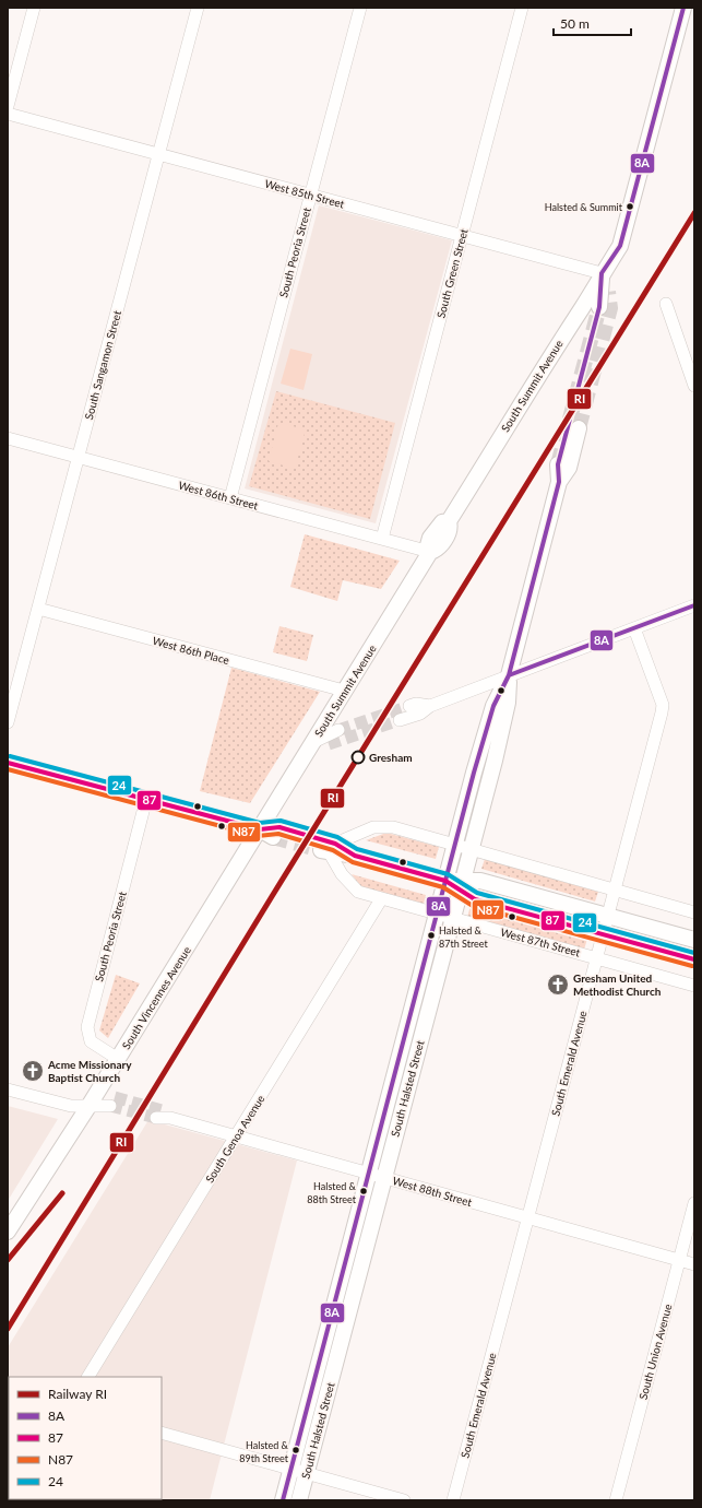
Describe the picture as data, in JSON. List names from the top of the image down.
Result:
{
  "streets": {
    "main road": ["South Summit Avenue", "South Vincennes Avenue", "South Halsted Street"],
    "street": [
      "West 85th Street",
      "South Peoria Street",
      "South Green Street",
      "South Sangamon Street",
      "West 86th Street",
      "West 86th Place",
      "West 87th Street",
      "South Emerald Avenue",
      "South Genoa Avenue",
      "West 88th Street",
      "South Union Avenue"
    ]
  },
  "crossings": [
    ["West 85th Street", "South Peoria Street"],
    ["West 85th Street", "South Green Street"],
    ["West 85th Street", "South Sangamon Street"],
    ["West 85th Street", "South Summit Avenue"],
    ["South Peoria Street", "West 86th Street"],
    ["South Peoria Street", "South Vincennes Avenue"],
    ["South Green Street", "West 86th Street"],
    ["South Sangamon Street", "West 86th Street"],
    ["South Sangamon Street", "West 86th Place"],
    ["South Summit Avenue", "West 86th Street"],
    ["South Summit Avenue", "West 86th Place"],
    ["South Summit Avenue", "South Vincennes Avenue"],
    ["West 87th Street", "South Emerald Avenue"],
    ["West 87th Street", "South Halsted Street"],
    ["West 87th Street", "South Genoa Avenue"],
    ["South Emerald Avenue", "West 88th Street"],
    ["South Halsted Street", "West 88th Street"],
    ["South Genoa Avenue", "West 88th Street"],
    ["West 88th Street", "South Union Avenue"]
  ],
  "places": {
    "other": [
      "Halsted & Summit",
      "Gresham",
      "Halsted & 87th Street",
      "Halsted & 88th Street",
      "Halsted & 89th Street"
    ],
    "church": ["Gresham United Methodist Church", "Acme Missionary Baptist Church"]
  },
  "lines": [
    "transit line 8A",
    "rail line RI",
    "transit line 24",
    "transit line 87",
    "transit line N87"
  ],
  "legend": [
    "Railway RI",
    "8A",
    "87",
    "N87",
    "24"
  ],
  "scale_bar": "50 m"
}
